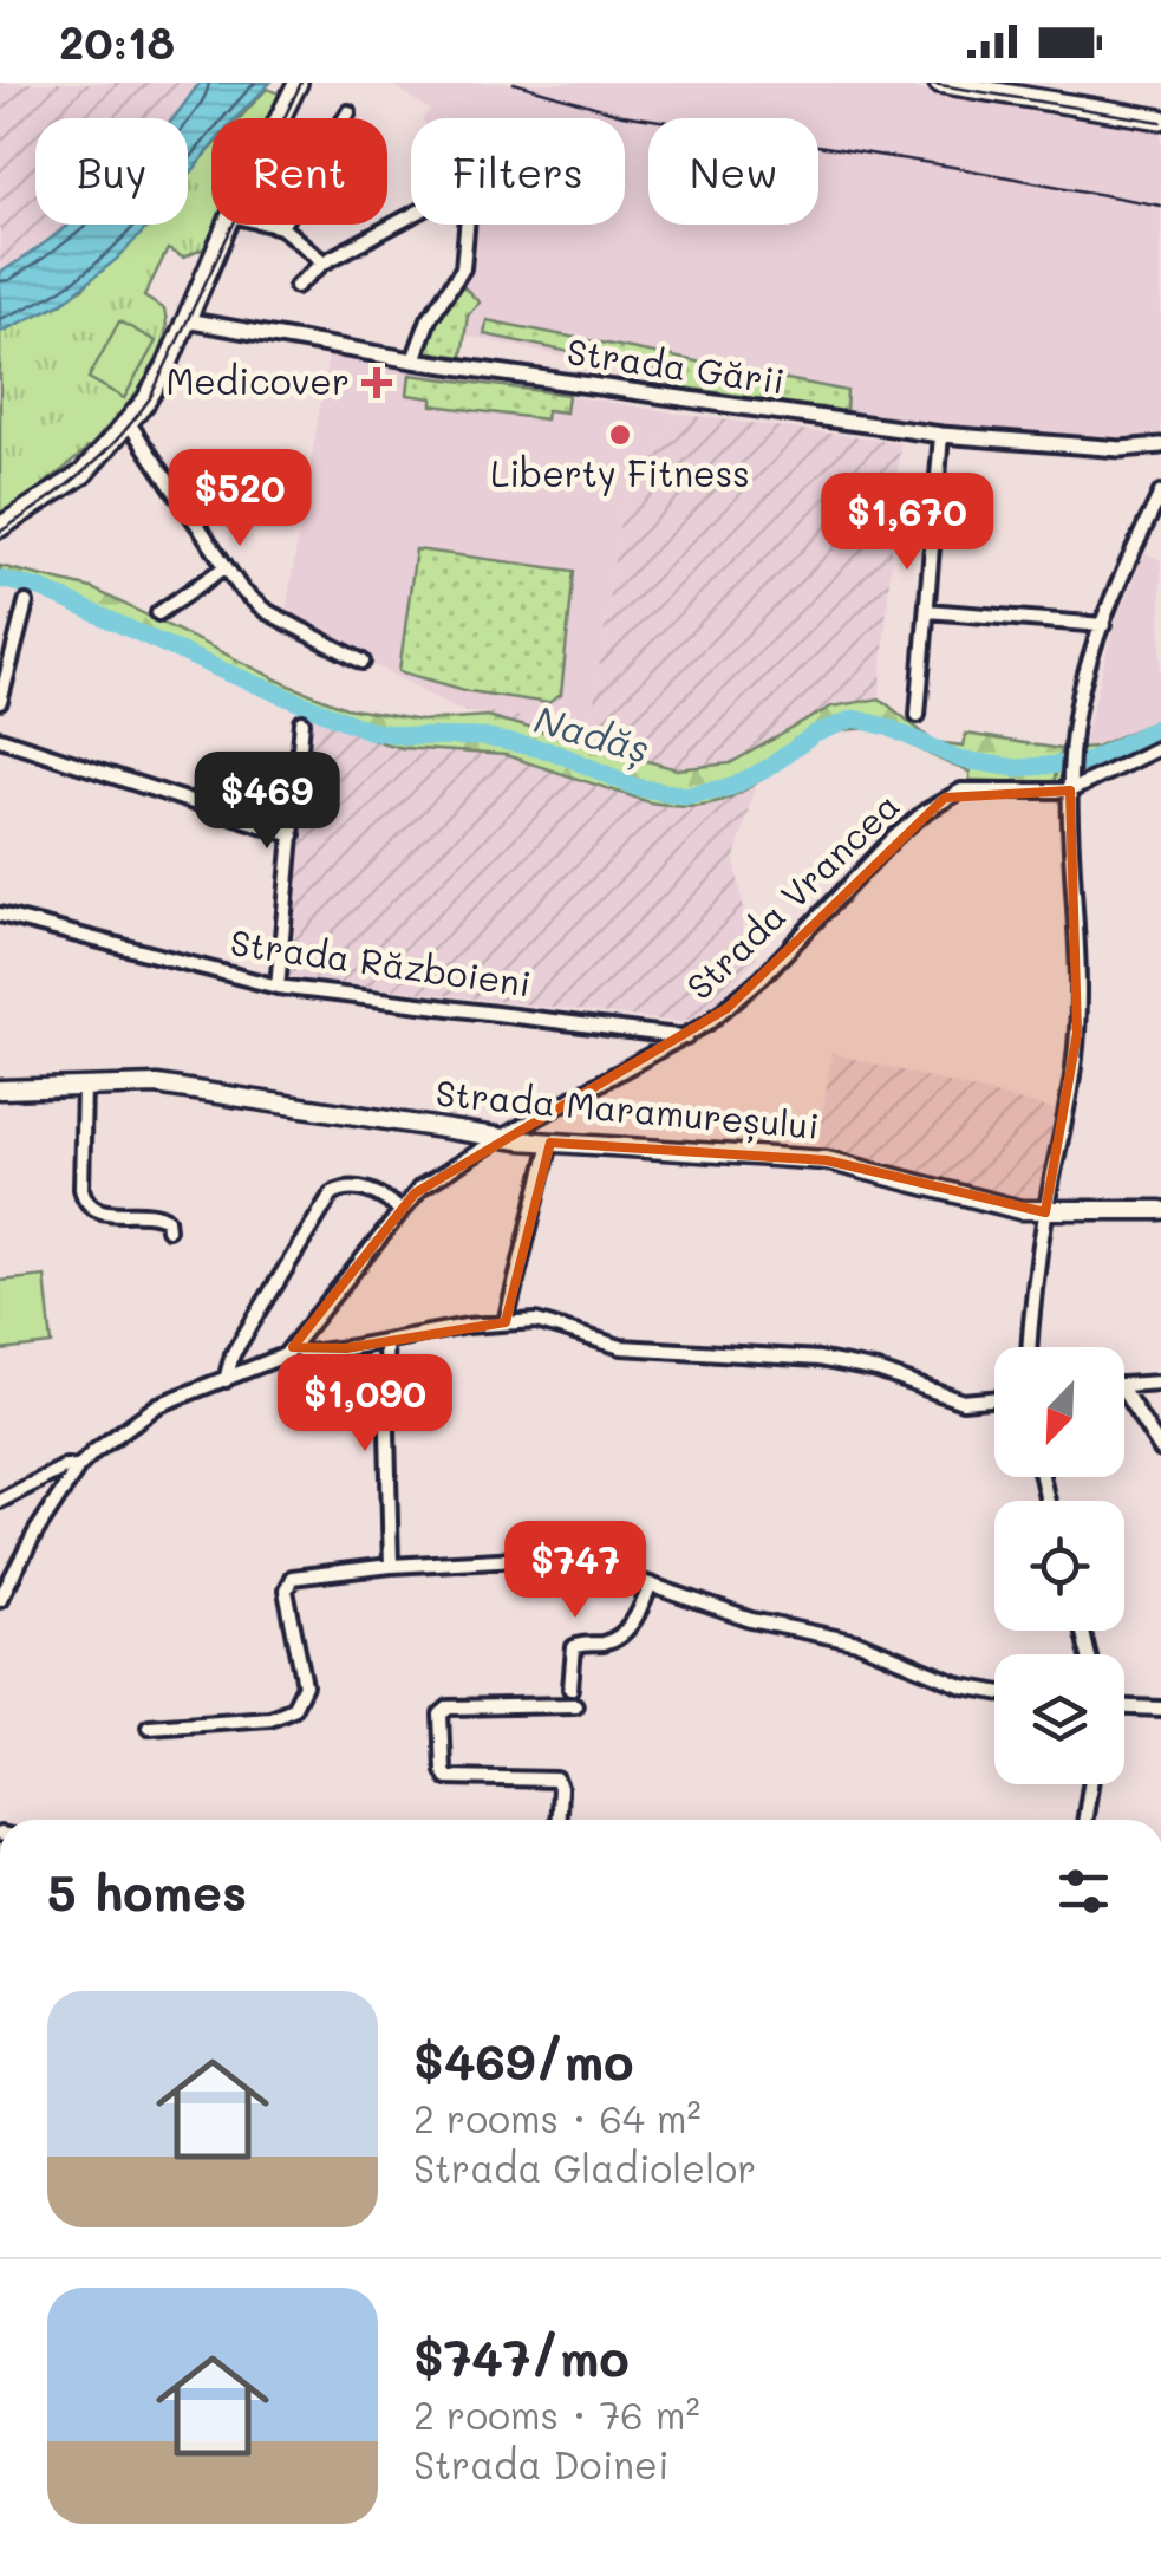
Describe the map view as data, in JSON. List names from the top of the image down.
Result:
{
  "streets": {
    "main road": ["Strada Maramureșului"],
    "street": ["Strada Gării", "Strada Vrancea", "Strada Războieni"]
  },
  "crossings": [
    ["Strada Vrancea", "Strada Războieni"],
    ["Strada Vrancea", "Strada Maramureșului"]
  ],
  "water": ["Nadăș"],
  "places": {
    "health": ["Medicover"],
    "other": ["Liberty Fitness"]
  },
  "north": "bottom left",
  "page": {
    "status": "20:18",
    "chip": [
      "Buy",
      "Rent",
      "Filters",
      "New"
    ],
    "price": [
      "$520",
      "$1,670",
      "$469",
      "$1,090",
      "$747"
    ],
    "heading": "5 homes",
    "list": [
      {
        "name": "$469/mo",
        "note": "2 rooms · 64 m² · Strada Gladiolelor"
      },
      {
        "name": "$747/mo",
        "note": "2 rooms · 76 m² · Strada Doinei"
      }
    ]
  }
}
